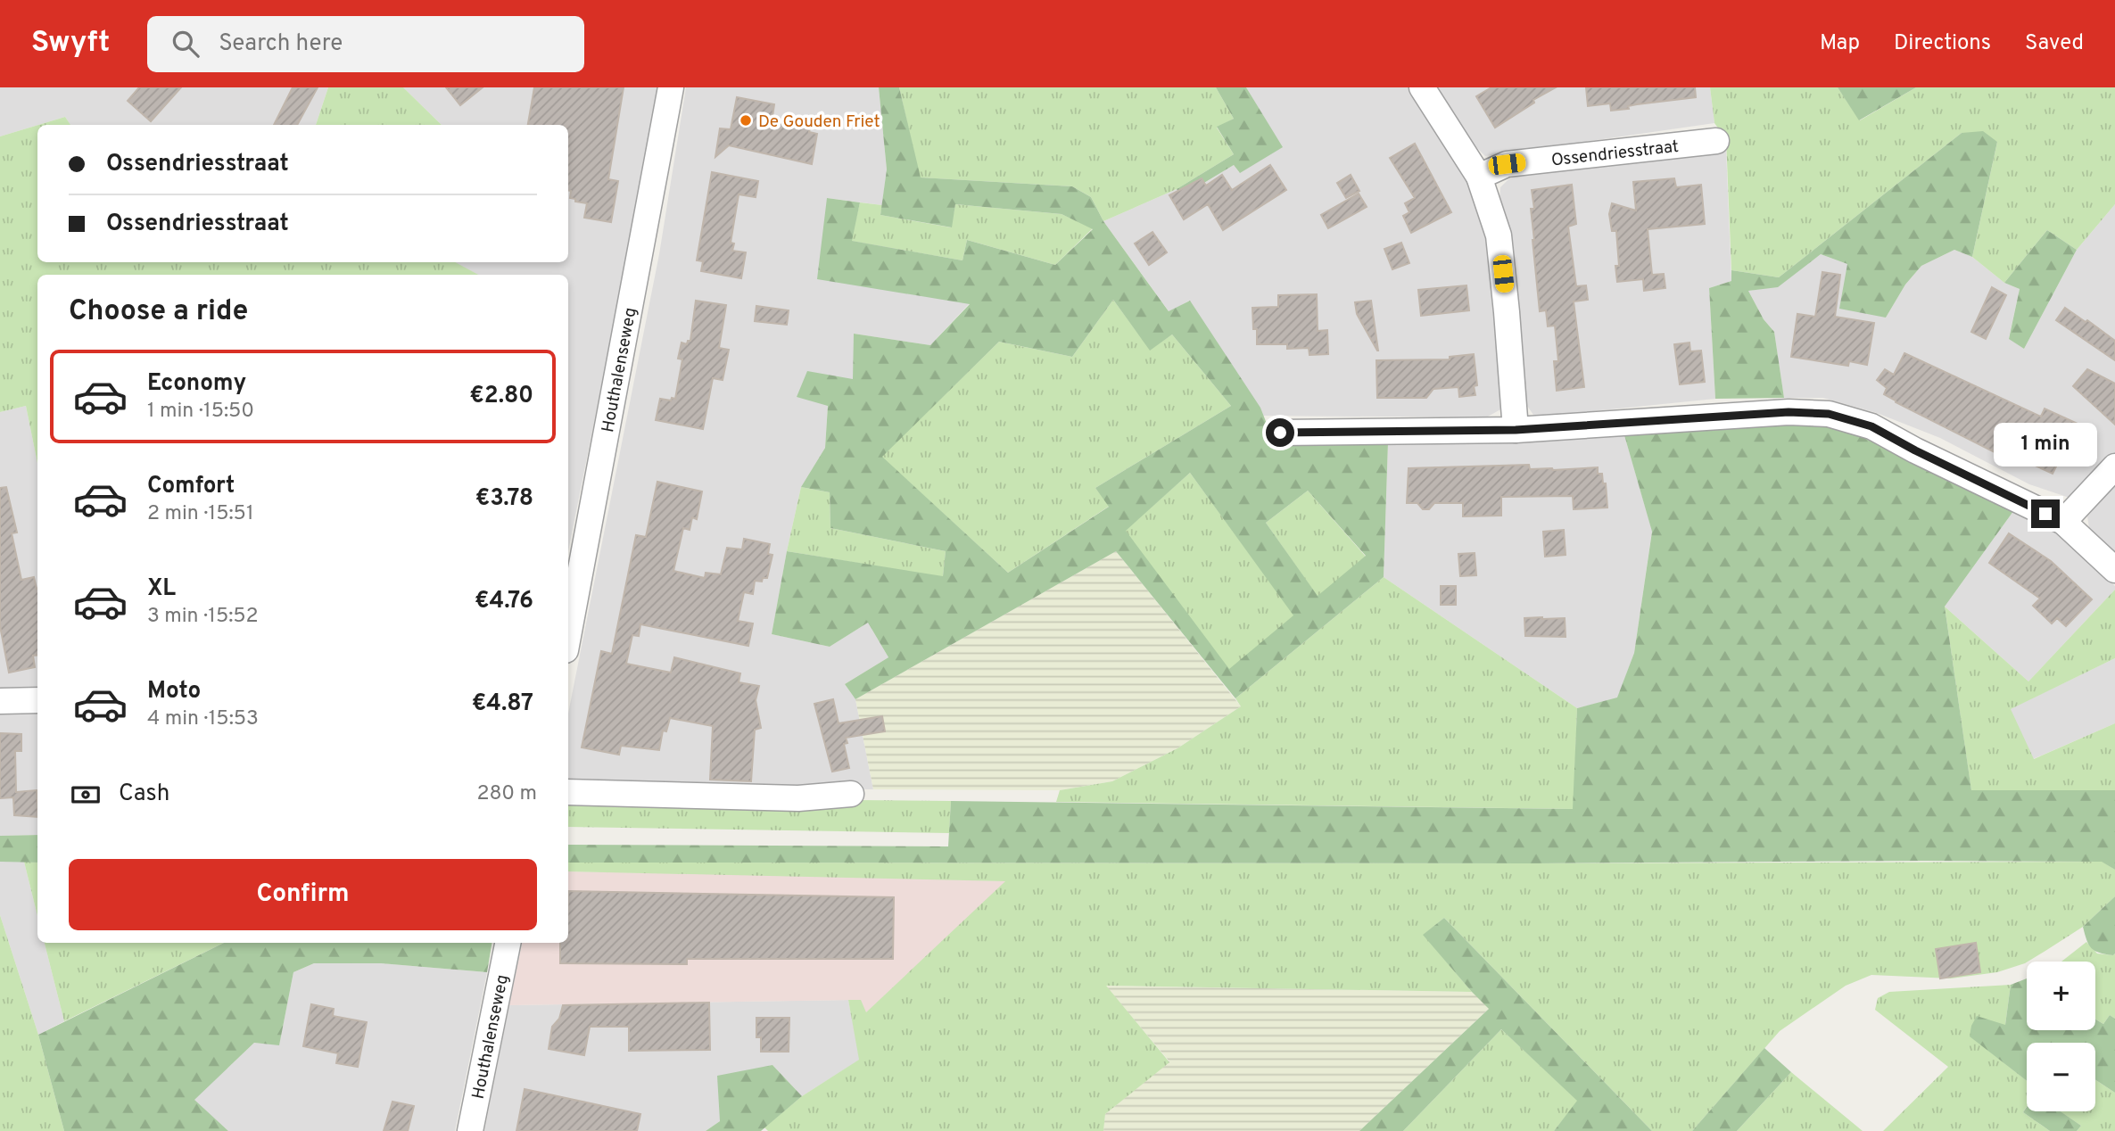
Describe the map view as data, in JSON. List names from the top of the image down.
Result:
{
  "streets": {
    "street": ["Ossendriesstraat", "Houthalenseweg"]
  },
  "places": ["De Gouden Friet"],
  "page": {
    "header": "Swyft",
    "search": "Search here",
    "nav": ["Map", "Directions", "Saved"],
    "banner": ["Ossendriesstraat", "Ossendriesstraat"],
    "heading": "Choose a ride",
    "list": [
      {
        "name": "Economy",
        "note": "1 min · 15:50",
        "value": "€2.80"
      },
      {
        "name": "Comfort",
        "note": "2 min · 15:51",
        "value": "€3.78"
      },
      {
        "name": "XL",
        "note": "3 min · 15:52",
        "value": "€4.76"
      },
      {
        "name": "Moto",
        "note": "4 min · 15:53",
        "value": "€4.87"
      }
    ],
    "bubble": "1 min",
    "pay": ["Cash", "280 m"],
    "buttons": "Confirm",
    "map_buttons": ["+", "−"]
  }
}
